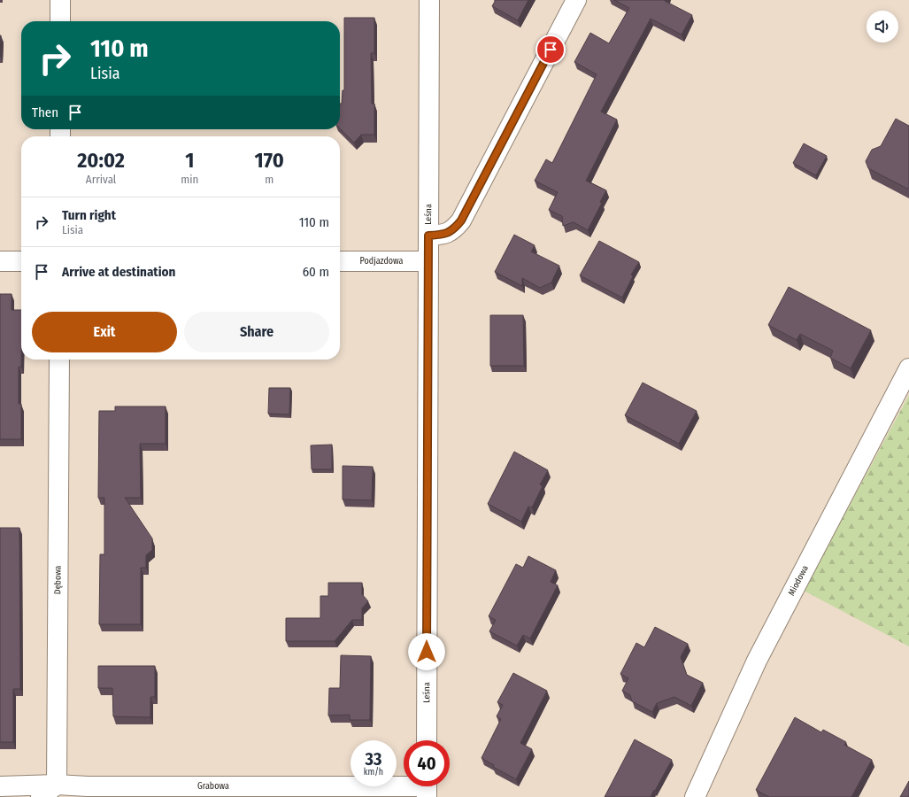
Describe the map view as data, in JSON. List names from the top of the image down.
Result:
{
  "streets": {
    "street": [
      "Leśna",
      "Podjazdowa",
      "Dębowa",
      "Miodowa",
      "Grabowa"
    ]
  },
  "crossings": [
    ["Leśna", "Podjazdowa"],
    ["Dębowa", "Grabowa"]
  ],
  "page": {
    "turn": ["110 m", "Lisia"],
    "then": "Then",
    "eta": [
      "20:02",
      "Arrival",
      "1",
      "min",
      "170",
      "m"
    ],
    "list": [
      {
        "name": "Turn right",
        "note": "Lisia",
        "value": "110 m"
      },
      {
        "name": "Arrive at destination",
        "value": "60 m"
      }
    ],
    "buttons": ["Exit", "Share"],
    "speed": "33 km/h",
    "limit": "40"
  }
}
